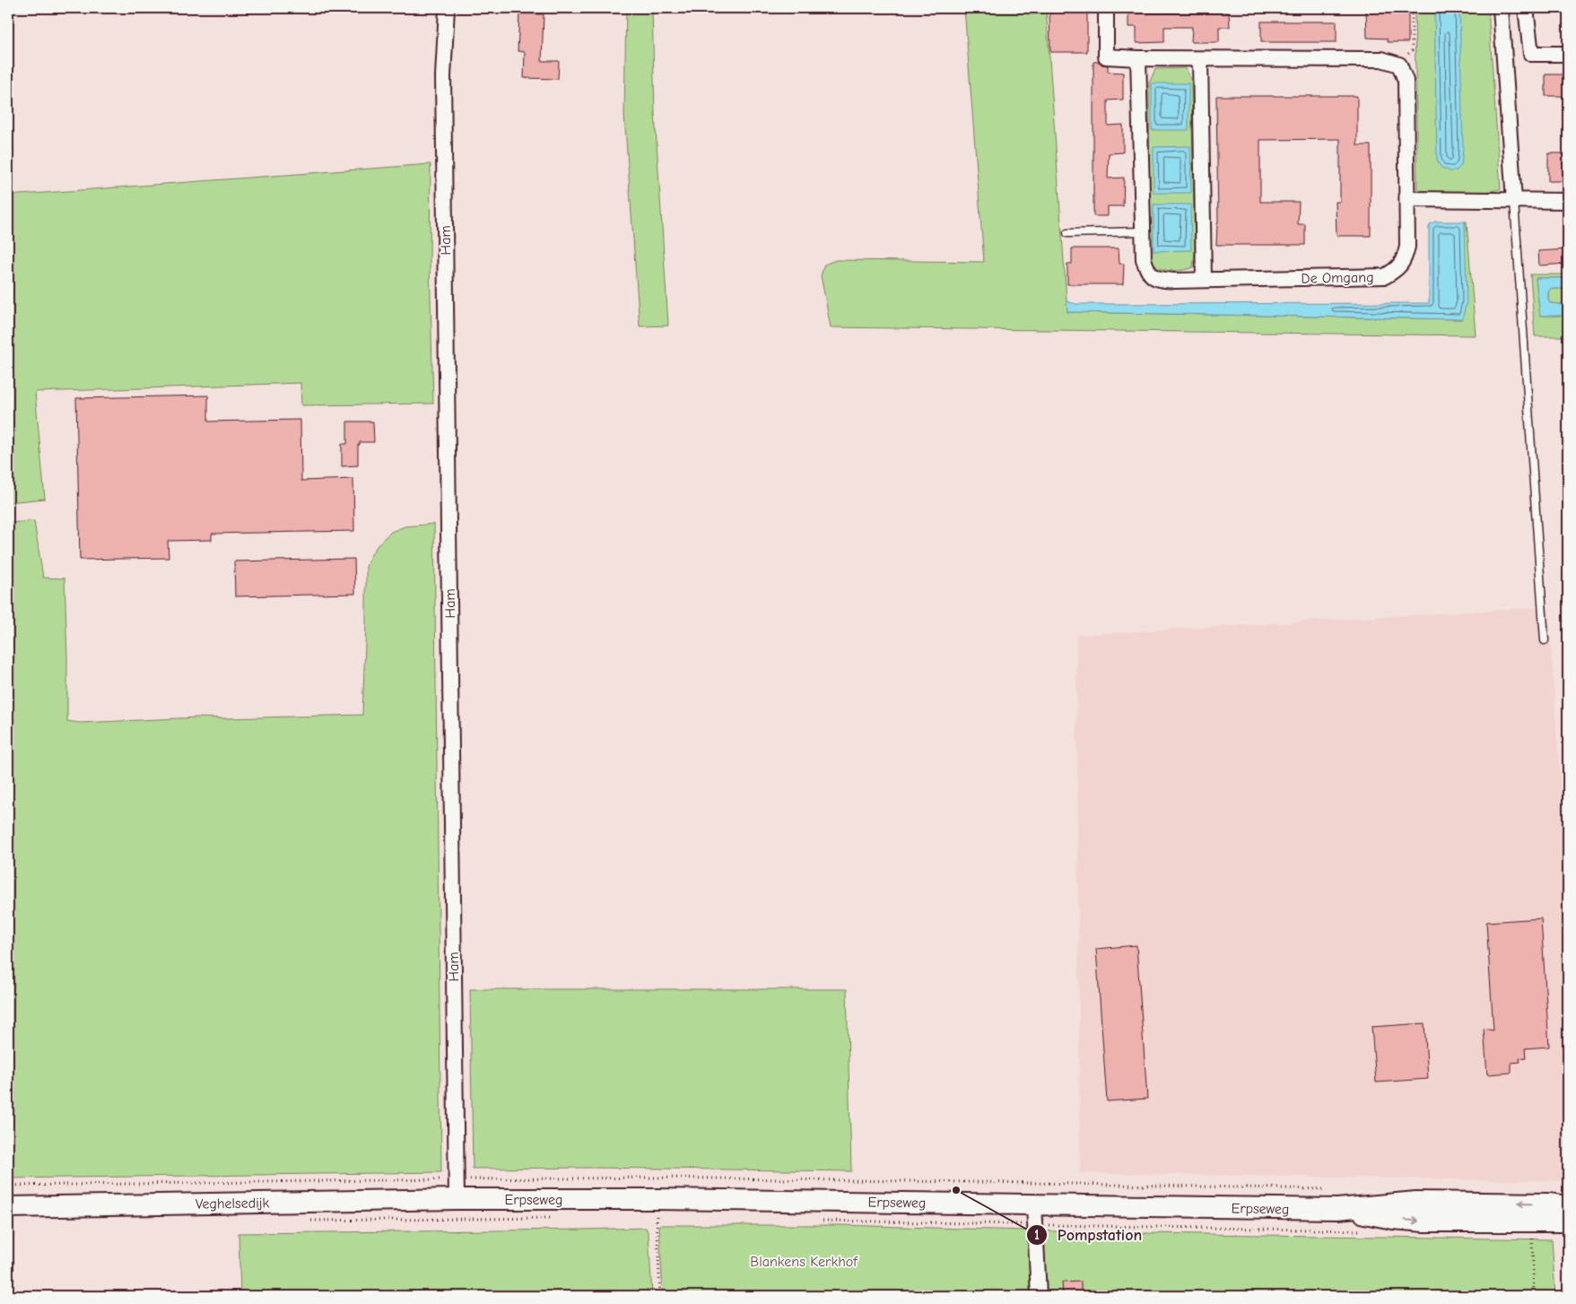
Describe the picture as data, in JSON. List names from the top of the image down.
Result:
{
  "streets": {
    "main road": ["Erpseweg", "Veghelsedijk"],
    "street": ["Ham", "De Omgang"]
  },
  "crossings": [
    ["Ham", "Erpseweg"],
    ["Ham", "Veghelsedijk"],
    ["Erpseweg", "Veghelsedijk"]
  ],
  "parks": ["Blankens Kerkhof"],
  "places": ["Pompstation"]
}
